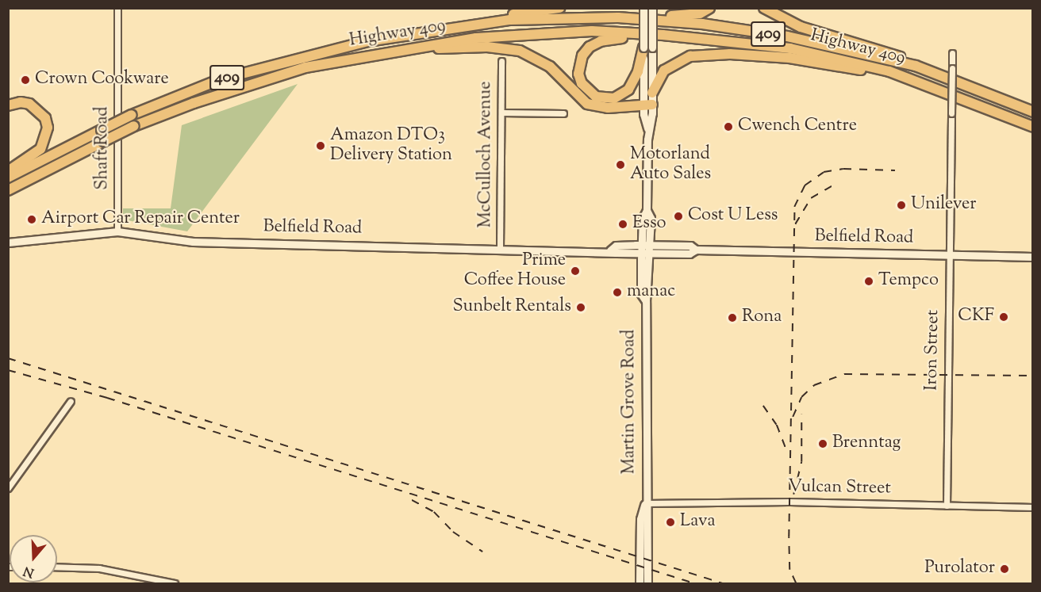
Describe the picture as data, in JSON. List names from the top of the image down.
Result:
{
  "streets": {
    "highway": ["Highway 409", "409"],
    "main road": ["Belfield Road", "Martin Grove Road"],
    "street": [
      "Shaft Road",
      "McCulloch Avenue",
      "Iron Street",
      "Vulcan Street"
    ]
  },
  "crossings": [
    ["Shaft Road", "Belfield Road"],
    ["McCulloch Avenue", "Belfield Road"],
    ["Belfield Road", "Iron Street"],
    ["Belfield Road", "Martin Grove Road"],
    ["Iron Street", "Vulcan Street"],
    ["Martin Grove Road", "Vulcan Street"]
  ],
  "places": [
    "Crown Cookware",
    "Cwench Centre",
    "Amazon DTO3 Delivery Station",
    "Motorland Auto Sales",
    "Unilever",
    "Cost U Less",
    "Airport Car Repair Center",
    "Esso",
    "Prime Coffee House",
    "Tempco",
    "manac",
    "Sunbelt Rentals",
    "CKF",
    "Rona",
    "Brenntag",
    "Lava",
    "Purolator"
  ],
  "north": "bottom"
}
